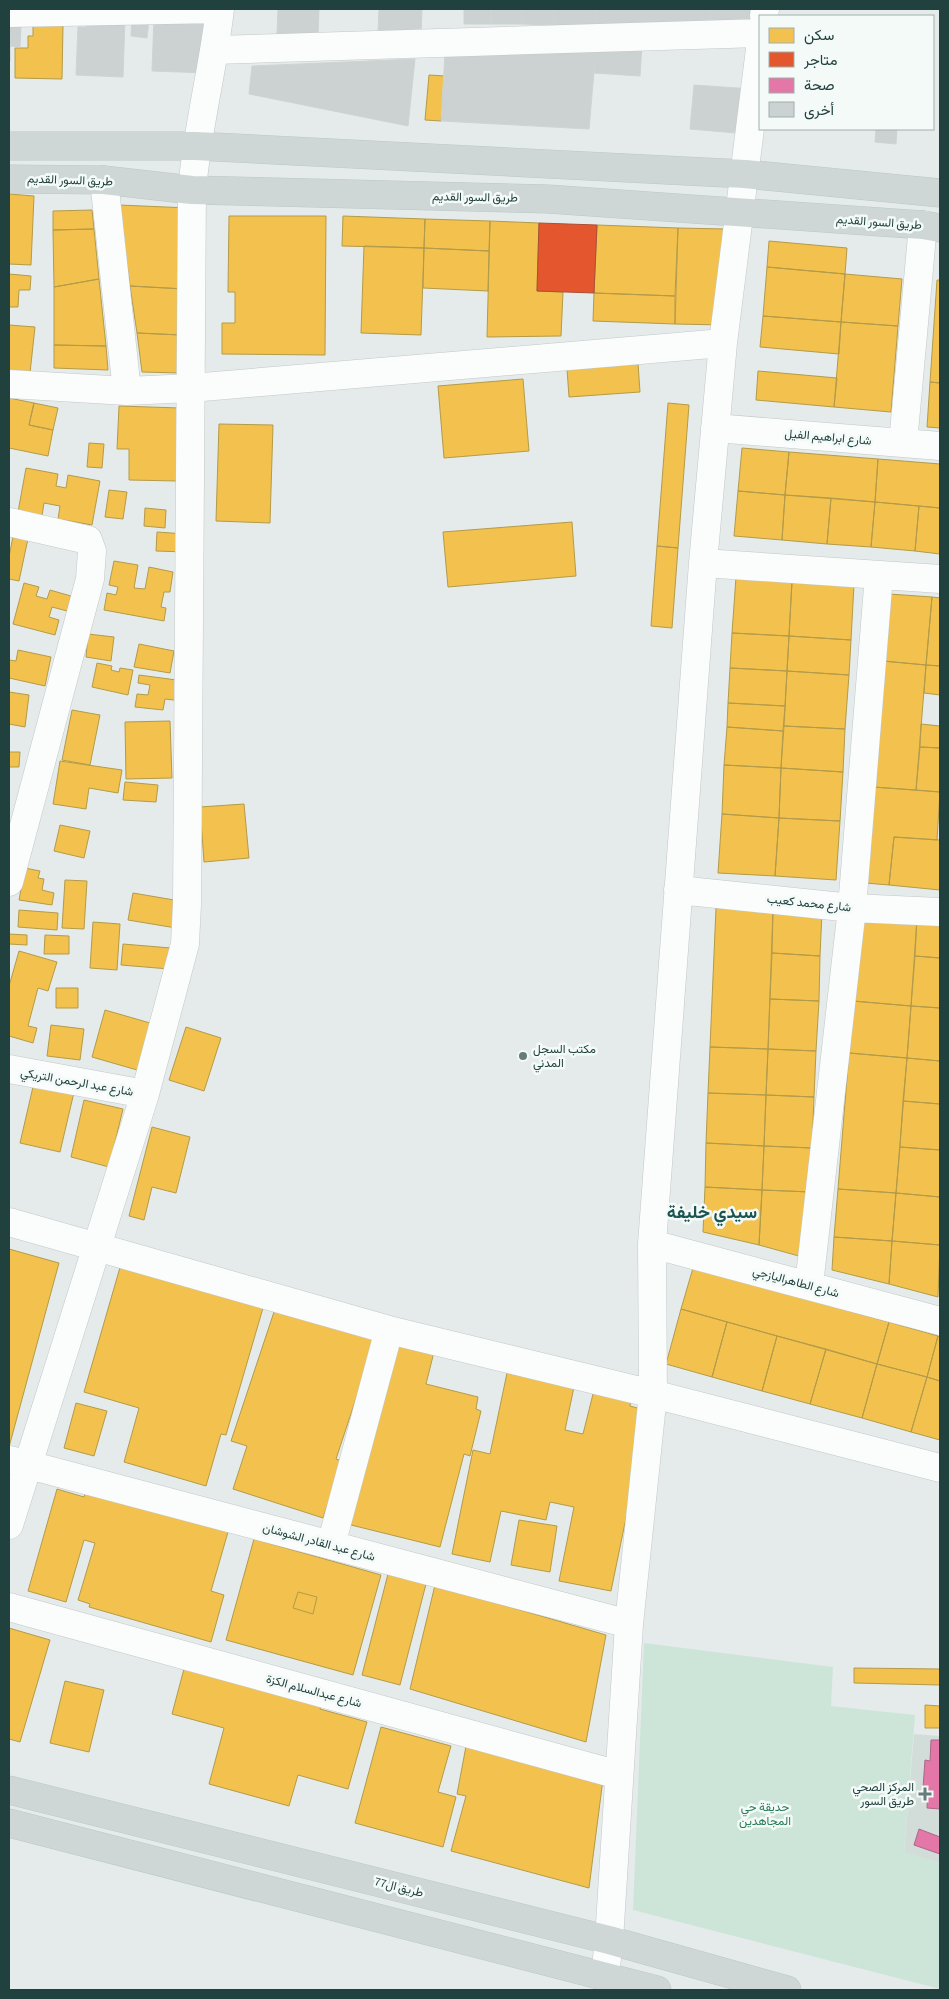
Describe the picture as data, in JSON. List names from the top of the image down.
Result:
{
  "streets": {
    "main road": ["طريق السور القديم", "طريق ال77"],
    "street": [
      "شارع ابراهيم الفيل",
      "شارع محمد كعيب",
      "شارع عبد الرحمن التريكي",
      "شارع الطاهراليازجي",
      "شارع عبد القادر الشوشان",
      "شارع عبدالسلام الكزة"
    ]
  },
  "districts": ["سيدي خليفة"],
  "parks": ["حديقة حي المجاهدين"],
  "places": {
    "other": ["مكتب السجل المدني"],
    "health": ["المركز الصحي طريق السور"]
  },
  "legend": [
    "سكن",
    "متاجر",
    "صحة",
    "أخرى"
  ]
}
